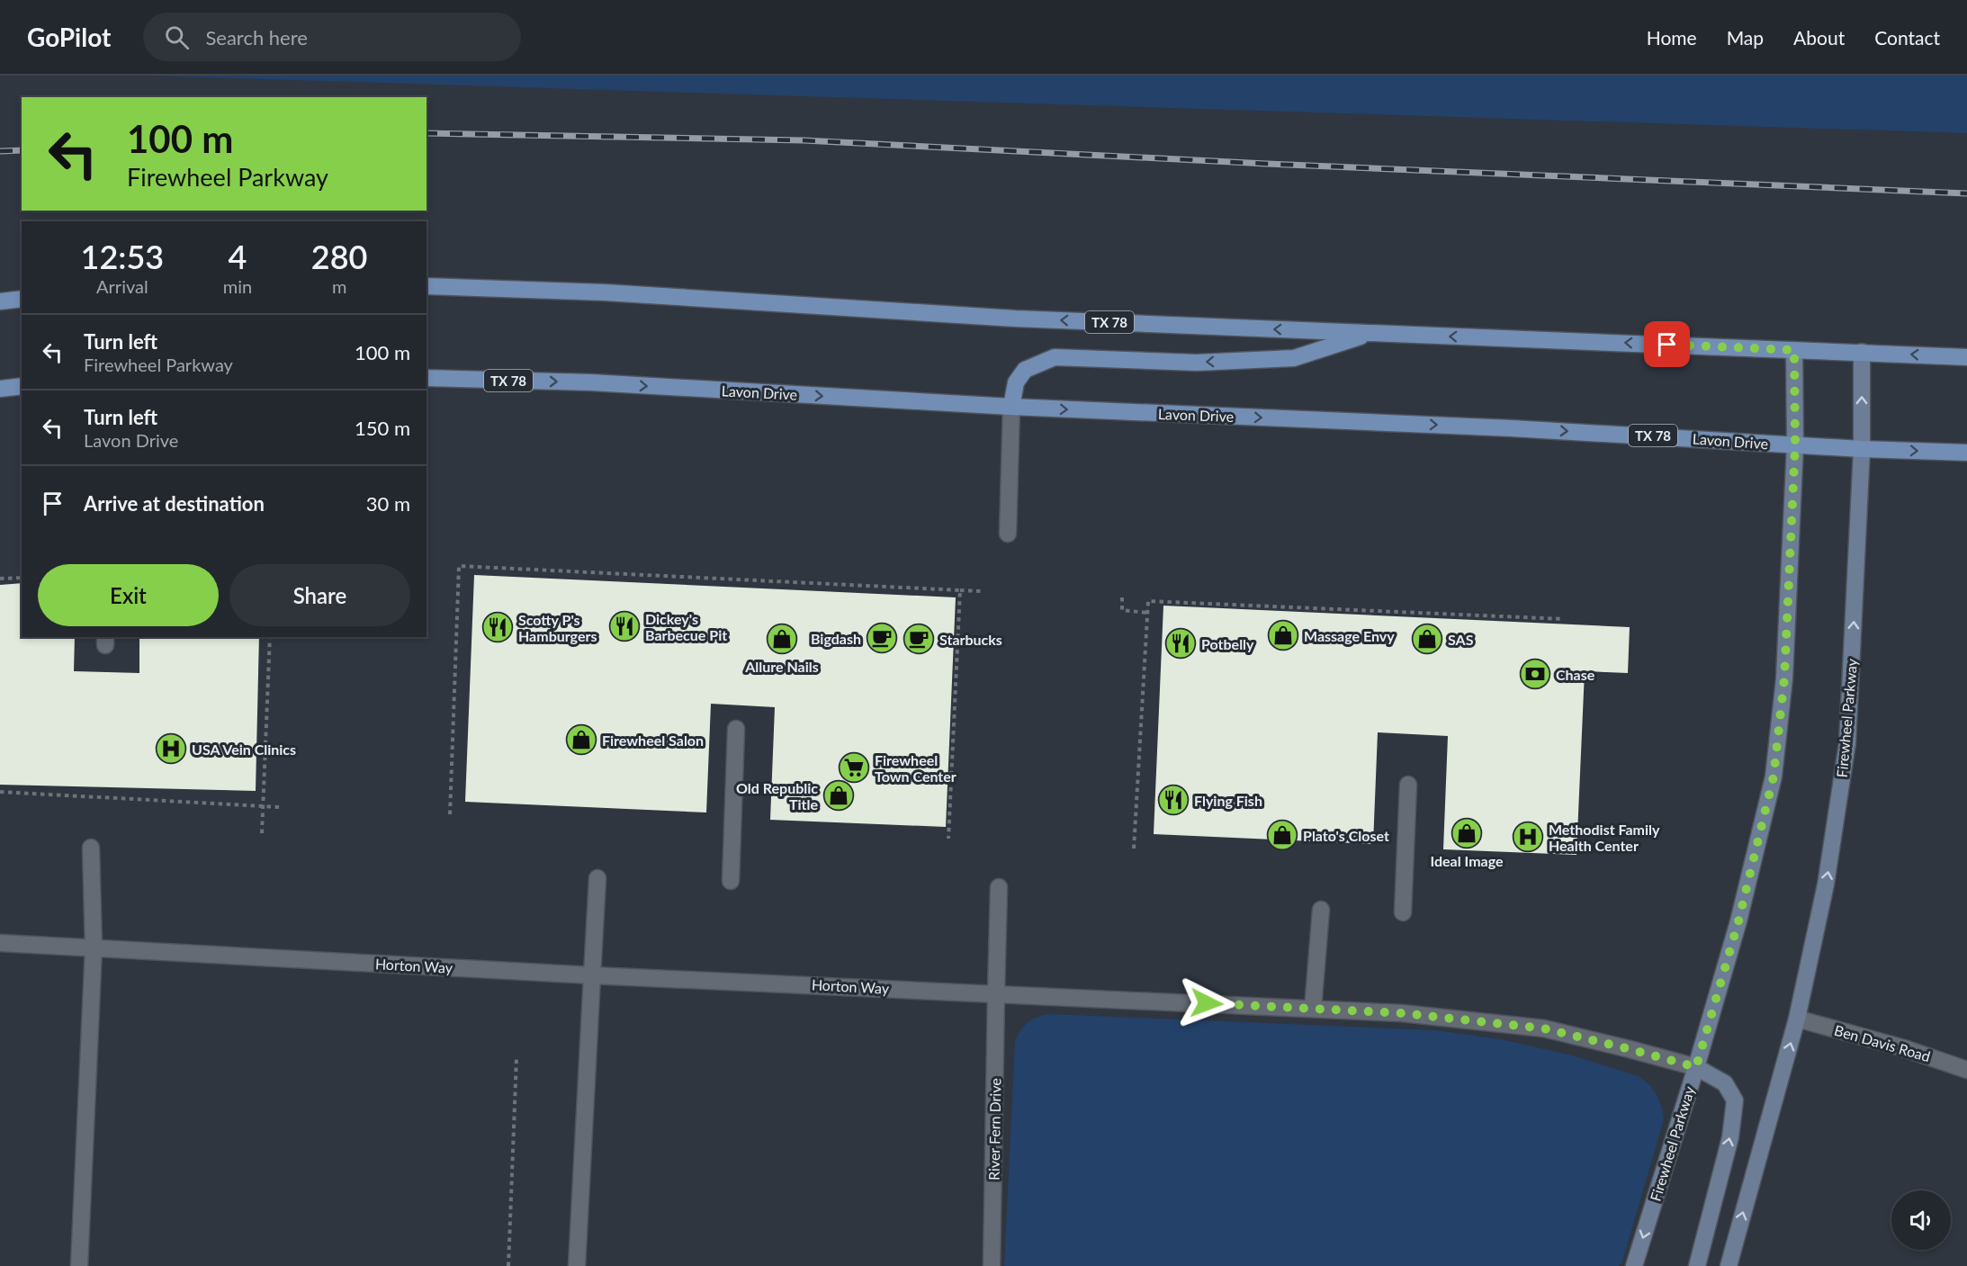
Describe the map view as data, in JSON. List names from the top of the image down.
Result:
{
  "streets": {
    "main road": ["TX 78", "Lavon Drive", "Firewheel Parkway"],
    "street": ["Horton Way", "Ben Davis Road", "River Fern Drive"]
  },
  "crossings": [
    ["TX 78", "Firewheel Parkway"],
    ["Lavon Drive", "Firewheel Parkway"],
    ["Firewheel Parkway", "Horton Way"],
    ["Firewheel Parkway", "Ben Davis Road"],
    ["Horton Way", "River Fern Drive"]
  ],
  "places": {
    "restaurant": [
      "Dickey's Barbecue Pit",
      "Scotty P's Hamburgers",
      "Potbelly",
      "Flying Fish"
    ],
    "shop": [
      "Massage Envy",
      "Allure Nails",
      "SAS",
      "Firewheel Salon",
      "Old Republic Title",
      "Ideal Image",
      "Plato's Closet"
    ],
    "cafe": ["Bigdash", "Starbucks"],
    "bank": ["Chase"],
    "hospital": ["USA Vein Clinics", "Methodist Family Health Center"],
    "supermarket": ["Firewheel Town Center"]
  },
  "page": {
    "header": "GoPilot",
    "search": "Search here",
    "nav": [
      "Home",
      "Map",
      "About",
      "Contact"
    ],
    "turn": ["100 m", "Firewheel Parkway"],
    "eta": [
      "12:53",
      "Arrival",
      "4",
      "min",
      "280",
      "m"
    ],
    "list": [
      {
        "name": "Turn left",
        "note": "Firewheel Parkway",
        "value": "100 m"
      },
      {
        "name": "Turn left",
        "note": "Lavon Drive",
        "value": "150 m"
      },
      {
        "name": "Arrive at destination",
        "value": "30 m"
      }
    ],
    "buttons": ["Exit", "Share"]
  }
}
